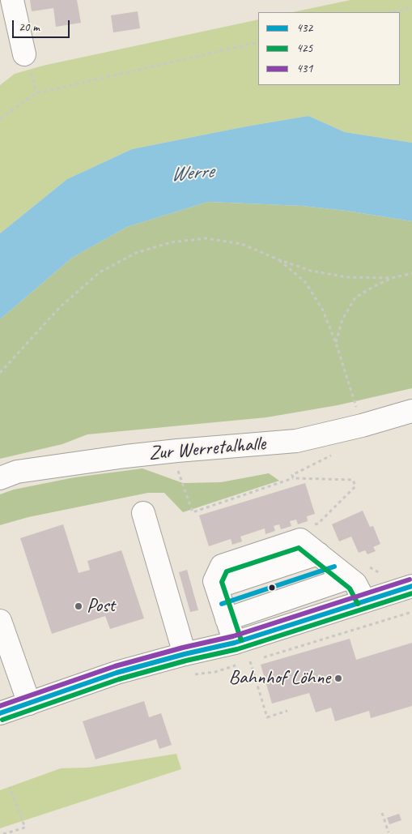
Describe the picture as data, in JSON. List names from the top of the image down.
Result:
{
  "streets": {
    "street": ["Zur Werretalhalle"]
  },
  "water": ["Werre"],
  "places": ["Post", "Bahnhof Löhne"],
  "lines": ["transit line 425", "transit line 432", "transit line 431"],
  "legend": ["432", "425", "431"],
  "scale_bar": "20 m"
}
